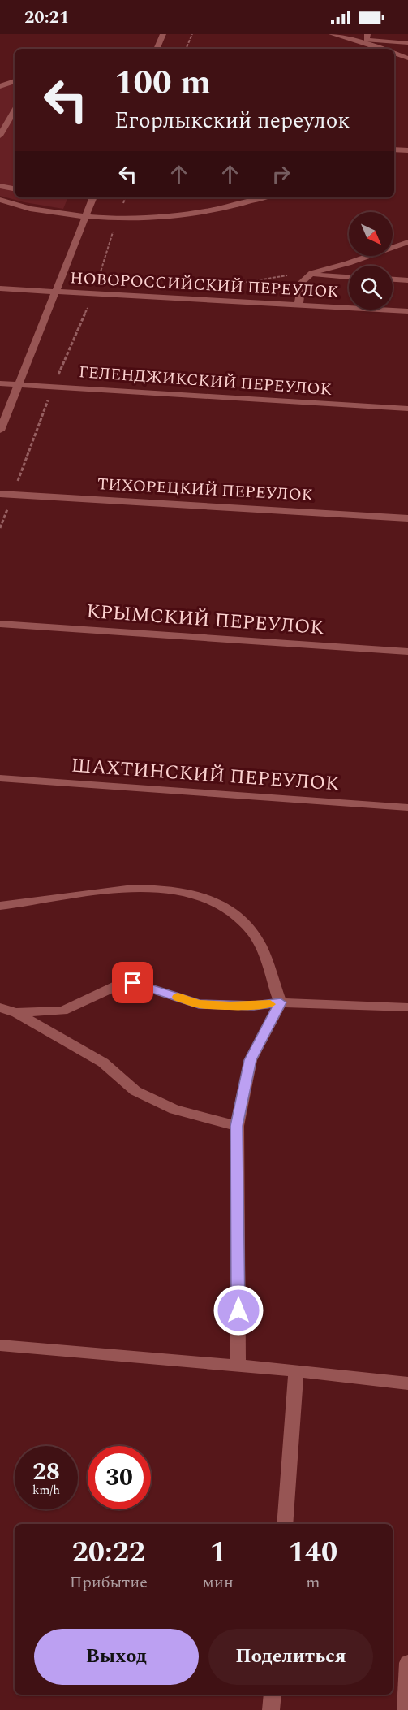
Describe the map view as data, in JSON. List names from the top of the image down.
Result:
{
  "streets": {
    "street": [
      "НОВОРОССИЙСКИЙ ПЕРЕУЛОК",
      "ГЕЛЕНДЖИКСКИЙ ПЕРЕУЛОК",
      "ТИХОРЕЦКИЙ ПЕРЕУЛОК",
      "КРЫМСКИЙ ПЕРЕУЛОК",
      "ШАХТИНСКИЙ ПЕРЕУЛОК"
    ]
  },
  "north": "bottom right",
  "page": {
    "status": "20:21",
    "turn": ["100 m", "Егорлыкский переулок"],
    "speed": "28 km/h",
    "limit": "30",
    "eta": [
      "20:22",
      "Прибытие",
      "1",
      "мин",
      "140",
      "m"
    ],
    "buttons": ["Выход", "Поделиться"]
  }
}
